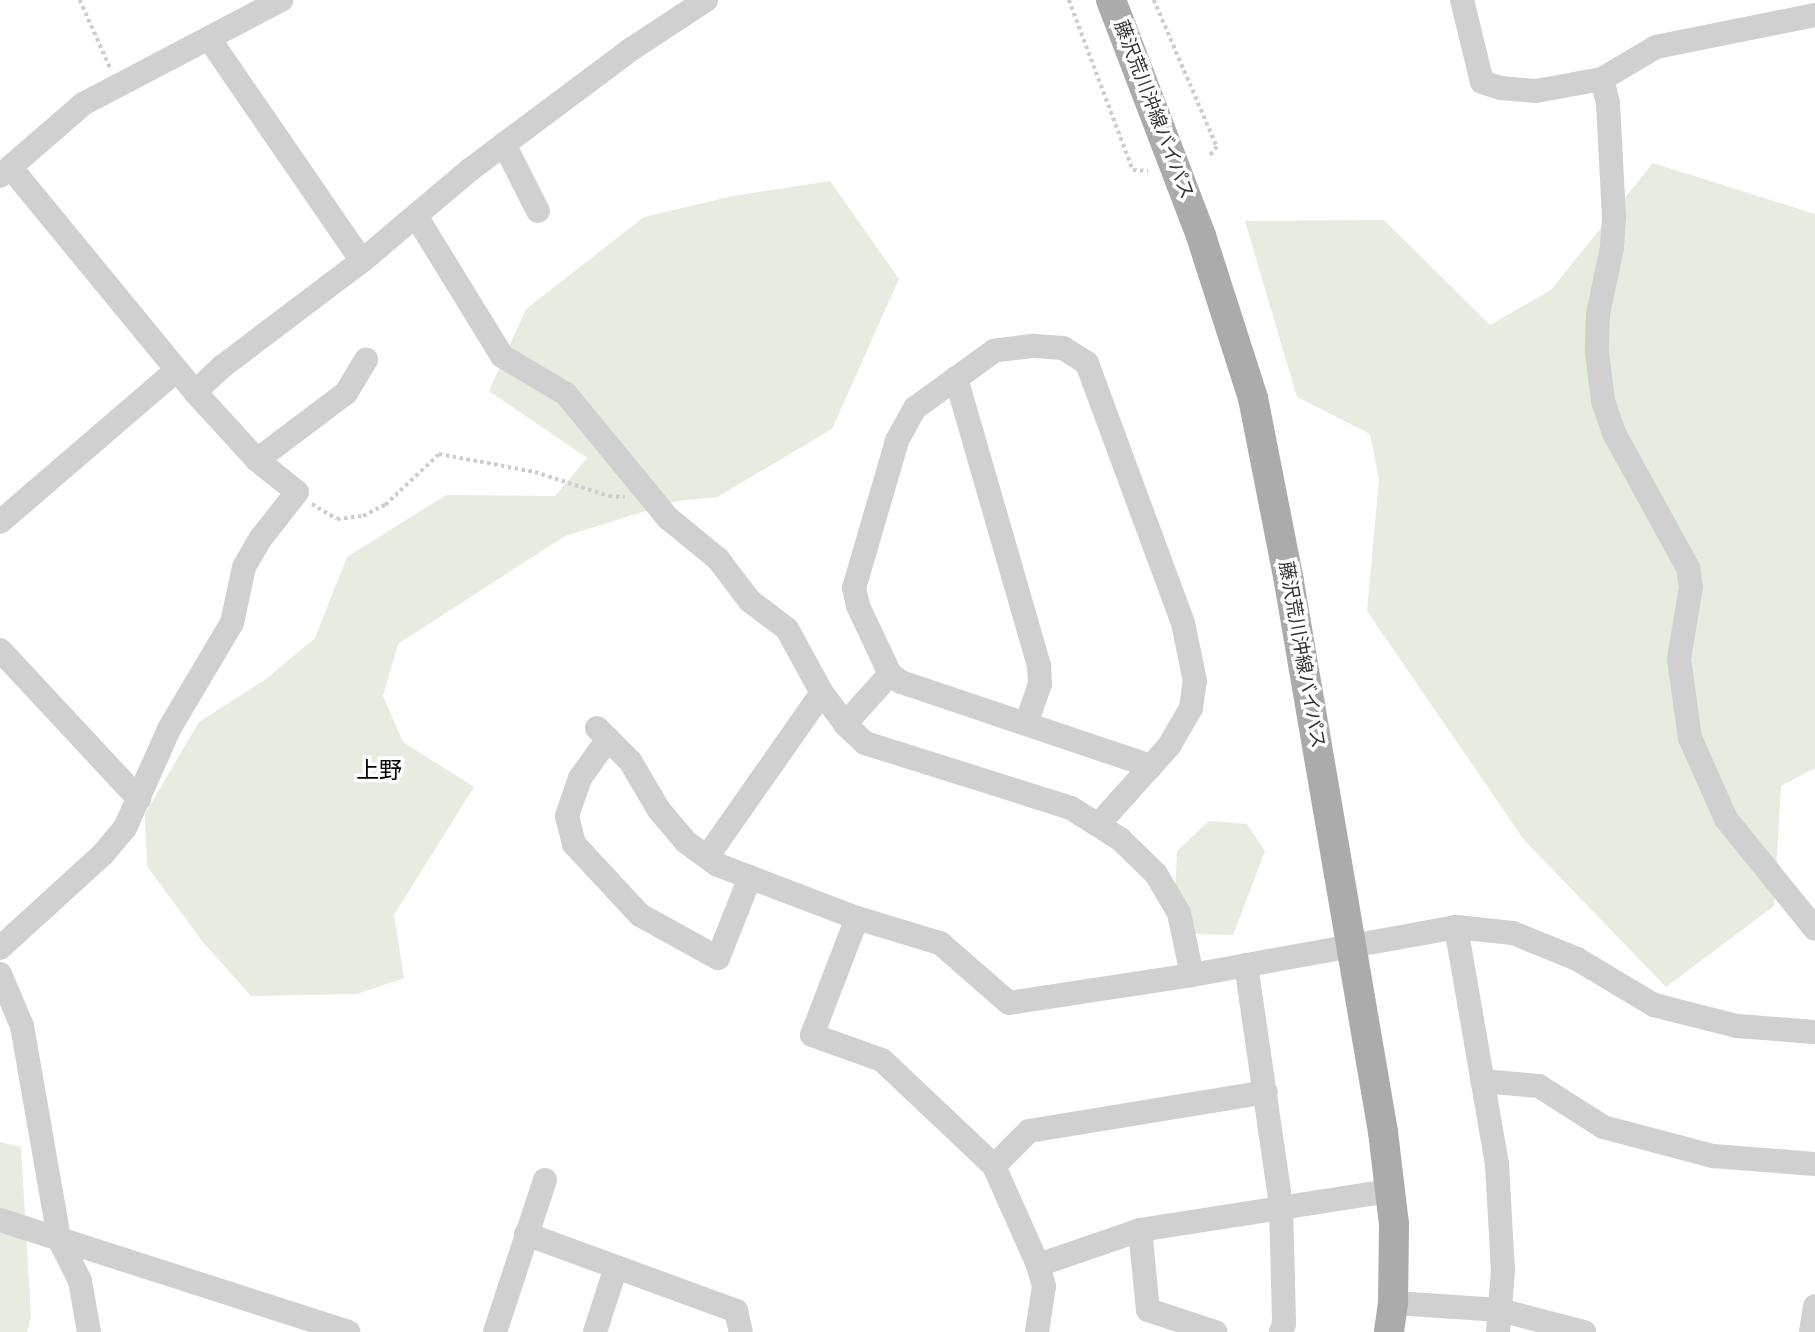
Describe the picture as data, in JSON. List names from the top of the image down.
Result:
{
  "streets": {
    "main road": ["藤沢荒川沖線バイパス"]
  },
  "districts": ["上野"]
}
